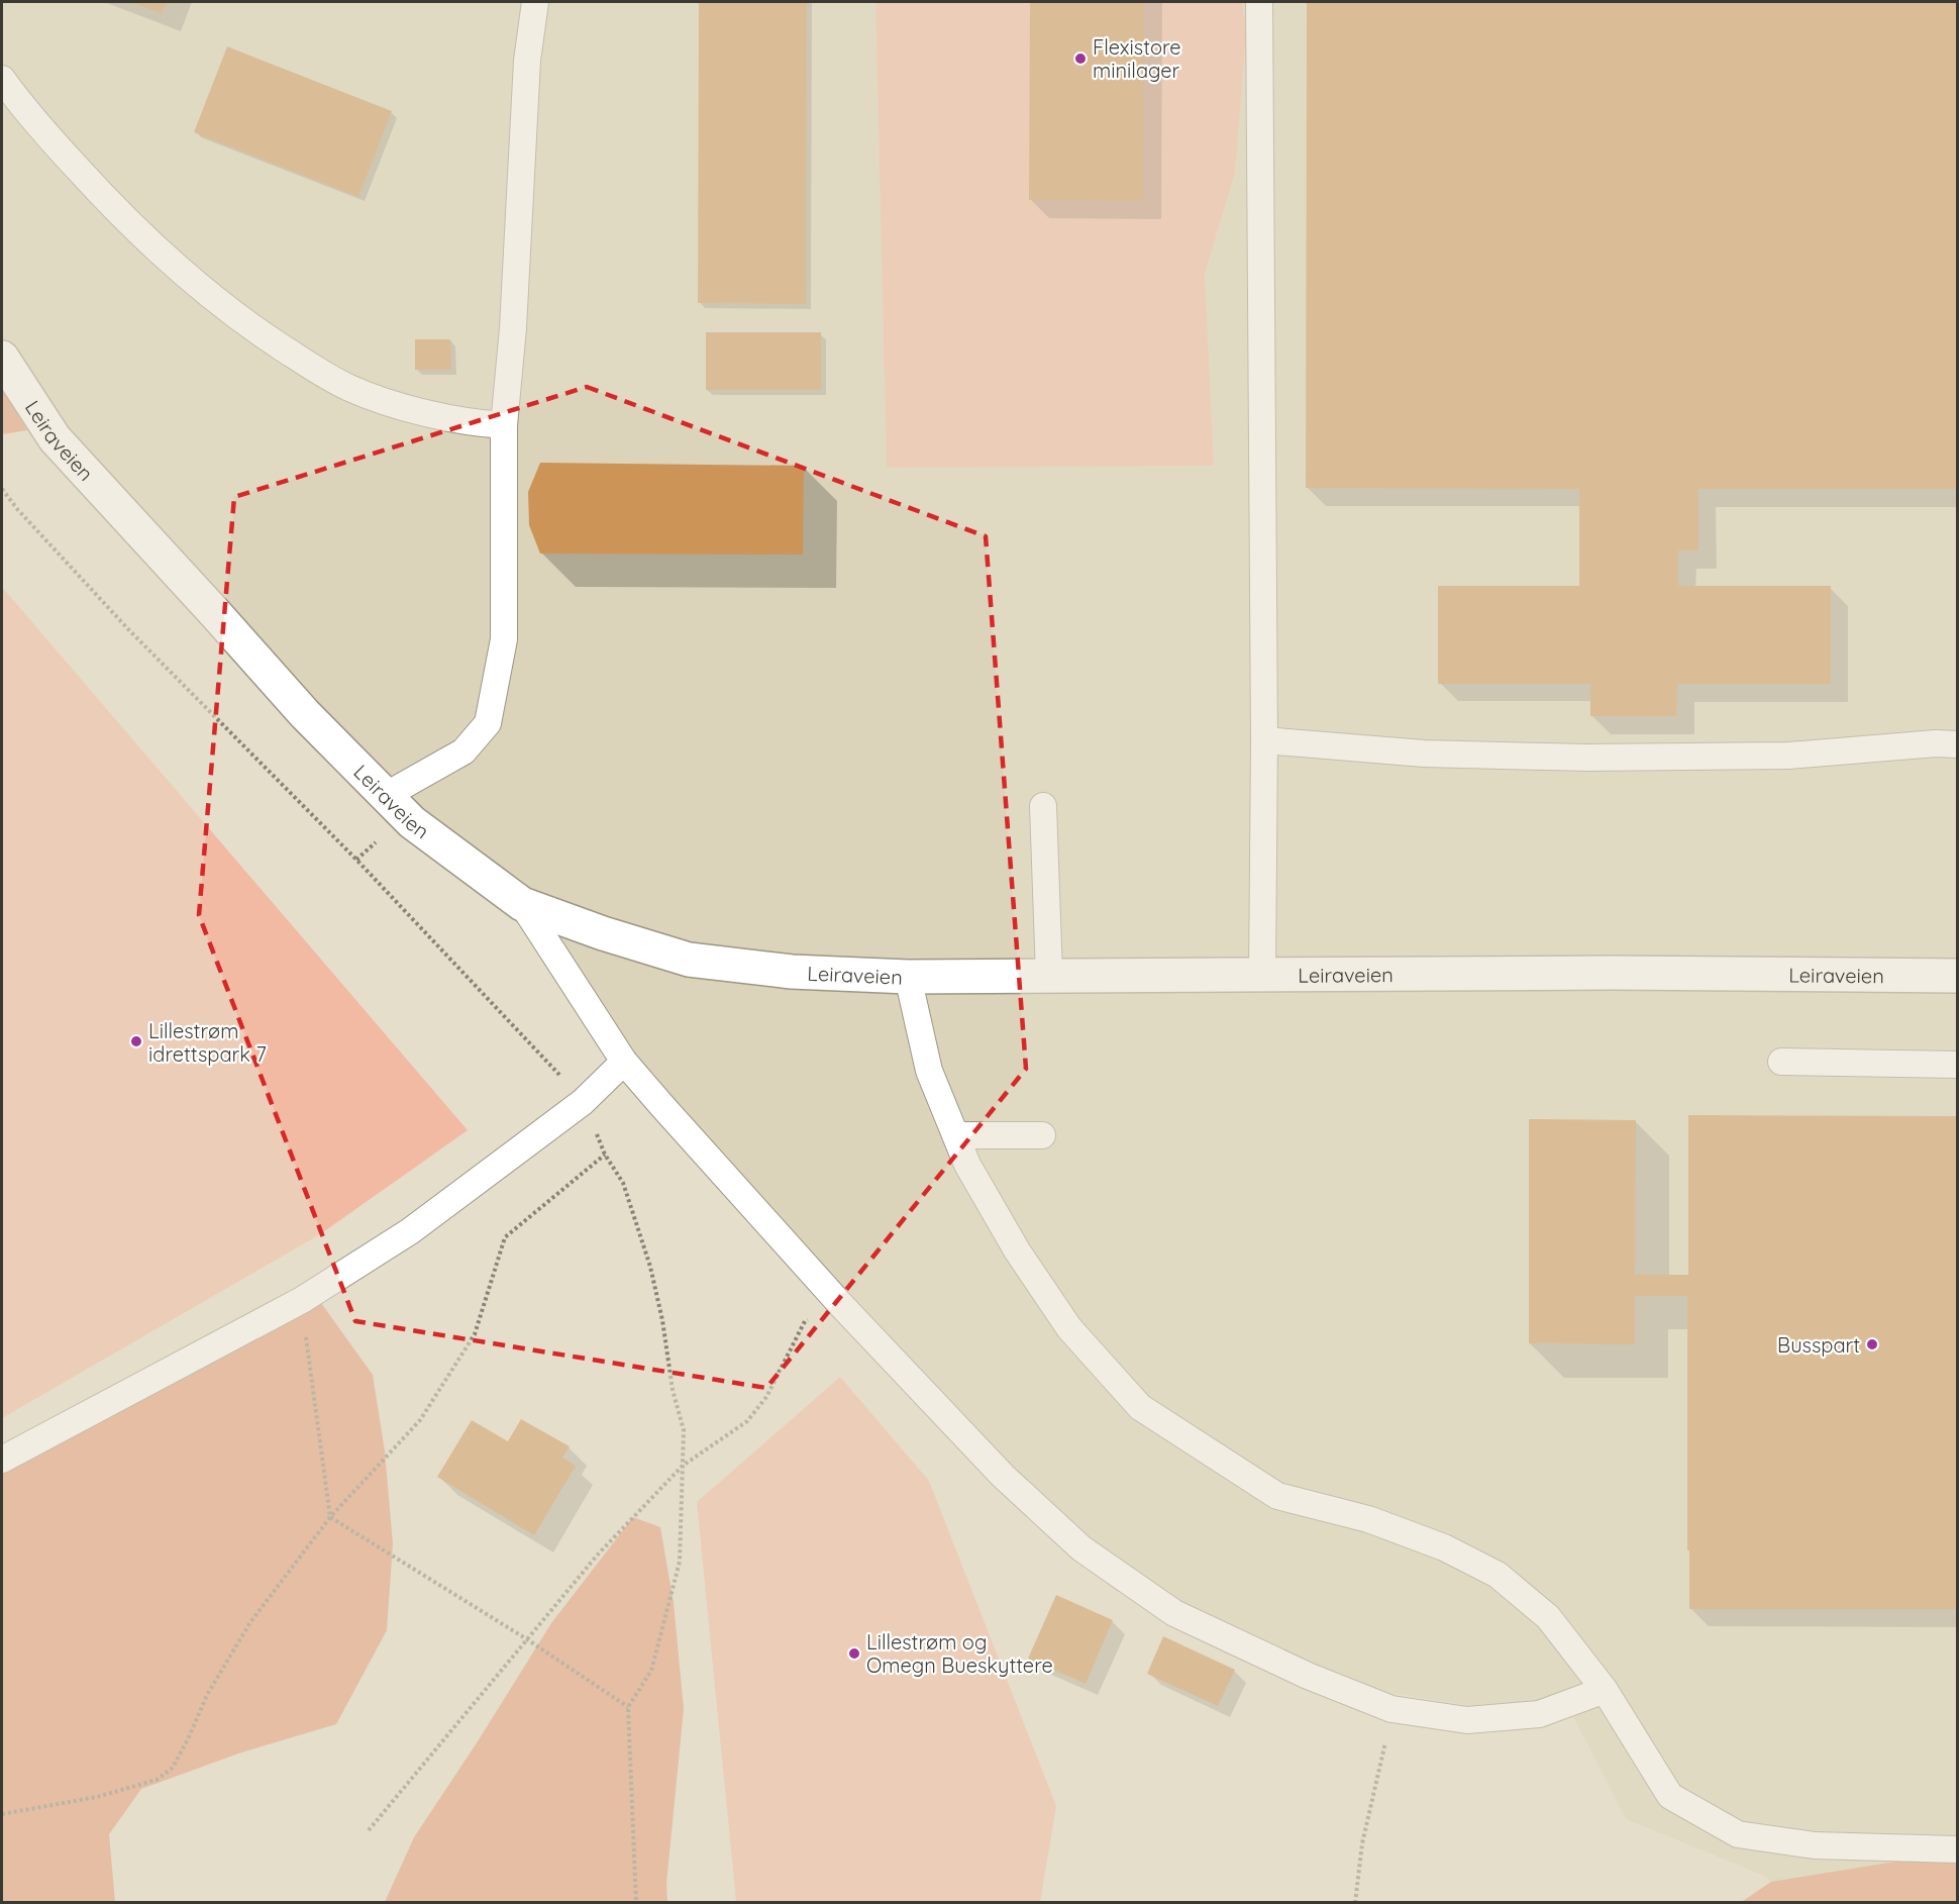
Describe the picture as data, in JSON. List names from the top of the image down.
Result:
{
  "streets": {
    "street": ["Leiraveien"]
  },
  "places": [
    "Flexistore minilager",
    "Lillestrøm idrettspark 7",
    "Busspart",
    "Lillestrøm og Omegn Bueskyttere"
  ]
}
